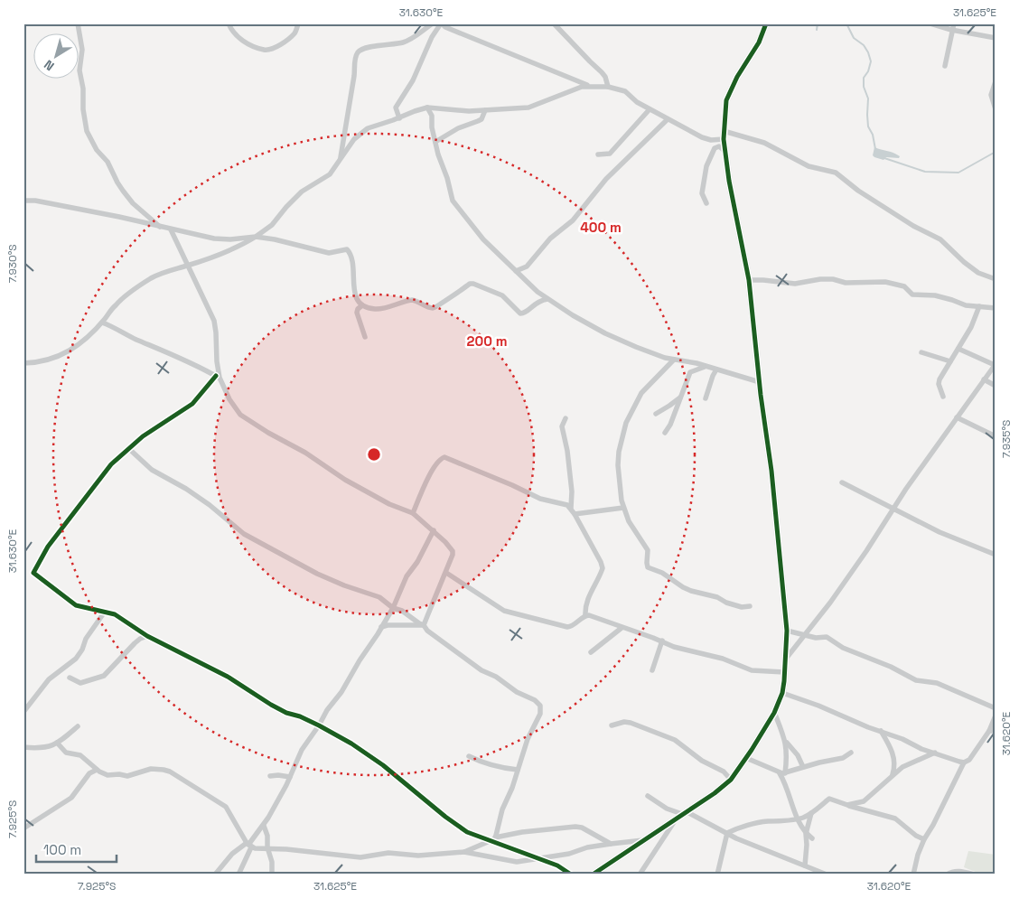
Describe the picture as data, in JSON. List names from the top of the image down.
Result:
{
  "scale_bar": "100 m",
  "north": "bottom left",
  "coordinates": [
    "31.630°E",
    "31.625°E",
    "7.930°S",
    "7.935°S",
    "31.620°E",
    "7.925°S"
  ],
  "rings": ["400 m", "200 m"]
}
